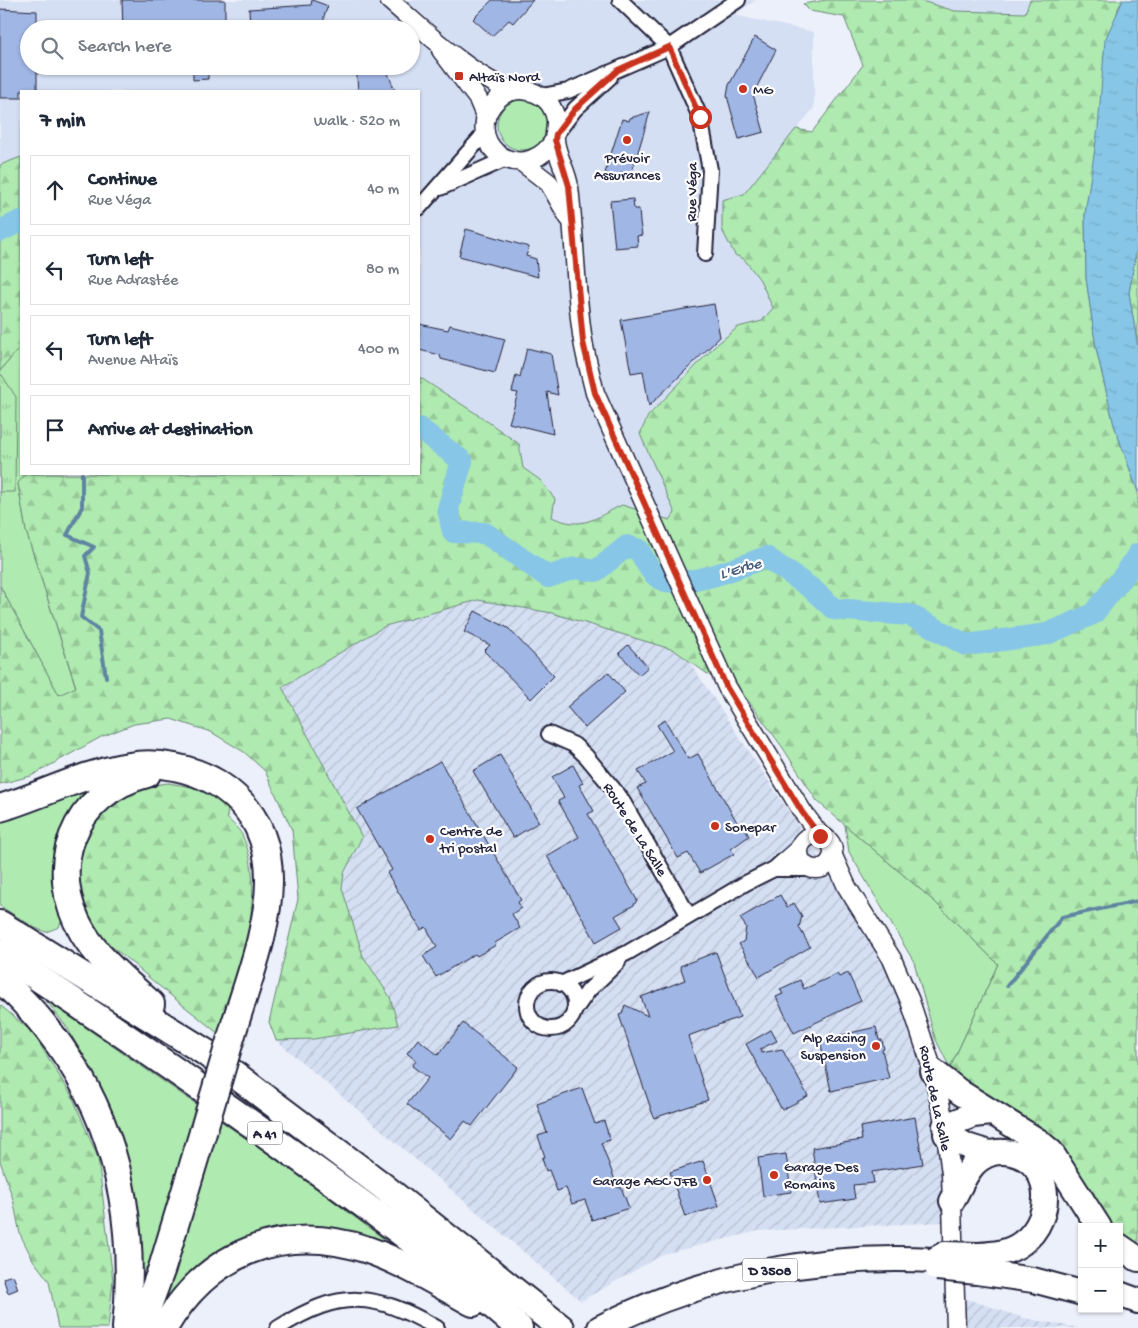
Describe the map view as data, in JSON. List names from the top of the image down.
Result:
{
  "streets": {
    "highway": ["A 41", "D 3508"],
    "street": ["Rue Véga", "Route de La Salle"]
  },
  "water": ["L'Erbe"],
  "places": {
    "transit": ["Altaïs Nord"],
    "other": [
      "MG",
      "Prévoir Assurances",
      "Sonepar",
      "Centre de tri postal",
      "Alp Racing Suspension",
      "Garage Des Romains",
      "Garage AGC JFB"
    ]
  },
  "page": {
    "search": "Search here",
    "heading": ["7 min", "Walk · 520 m"],
    "list": [
      ["Continue", "Rue Véga", "40 m"],
      ["Turn left", "Rue Adrastée", "80 m"],
      ["Turn left", "Avenue Altaïs", "400 m"],
      "Arrive at destination"
    ],
    "map_buttons": ["+", "−"]
  }
}
